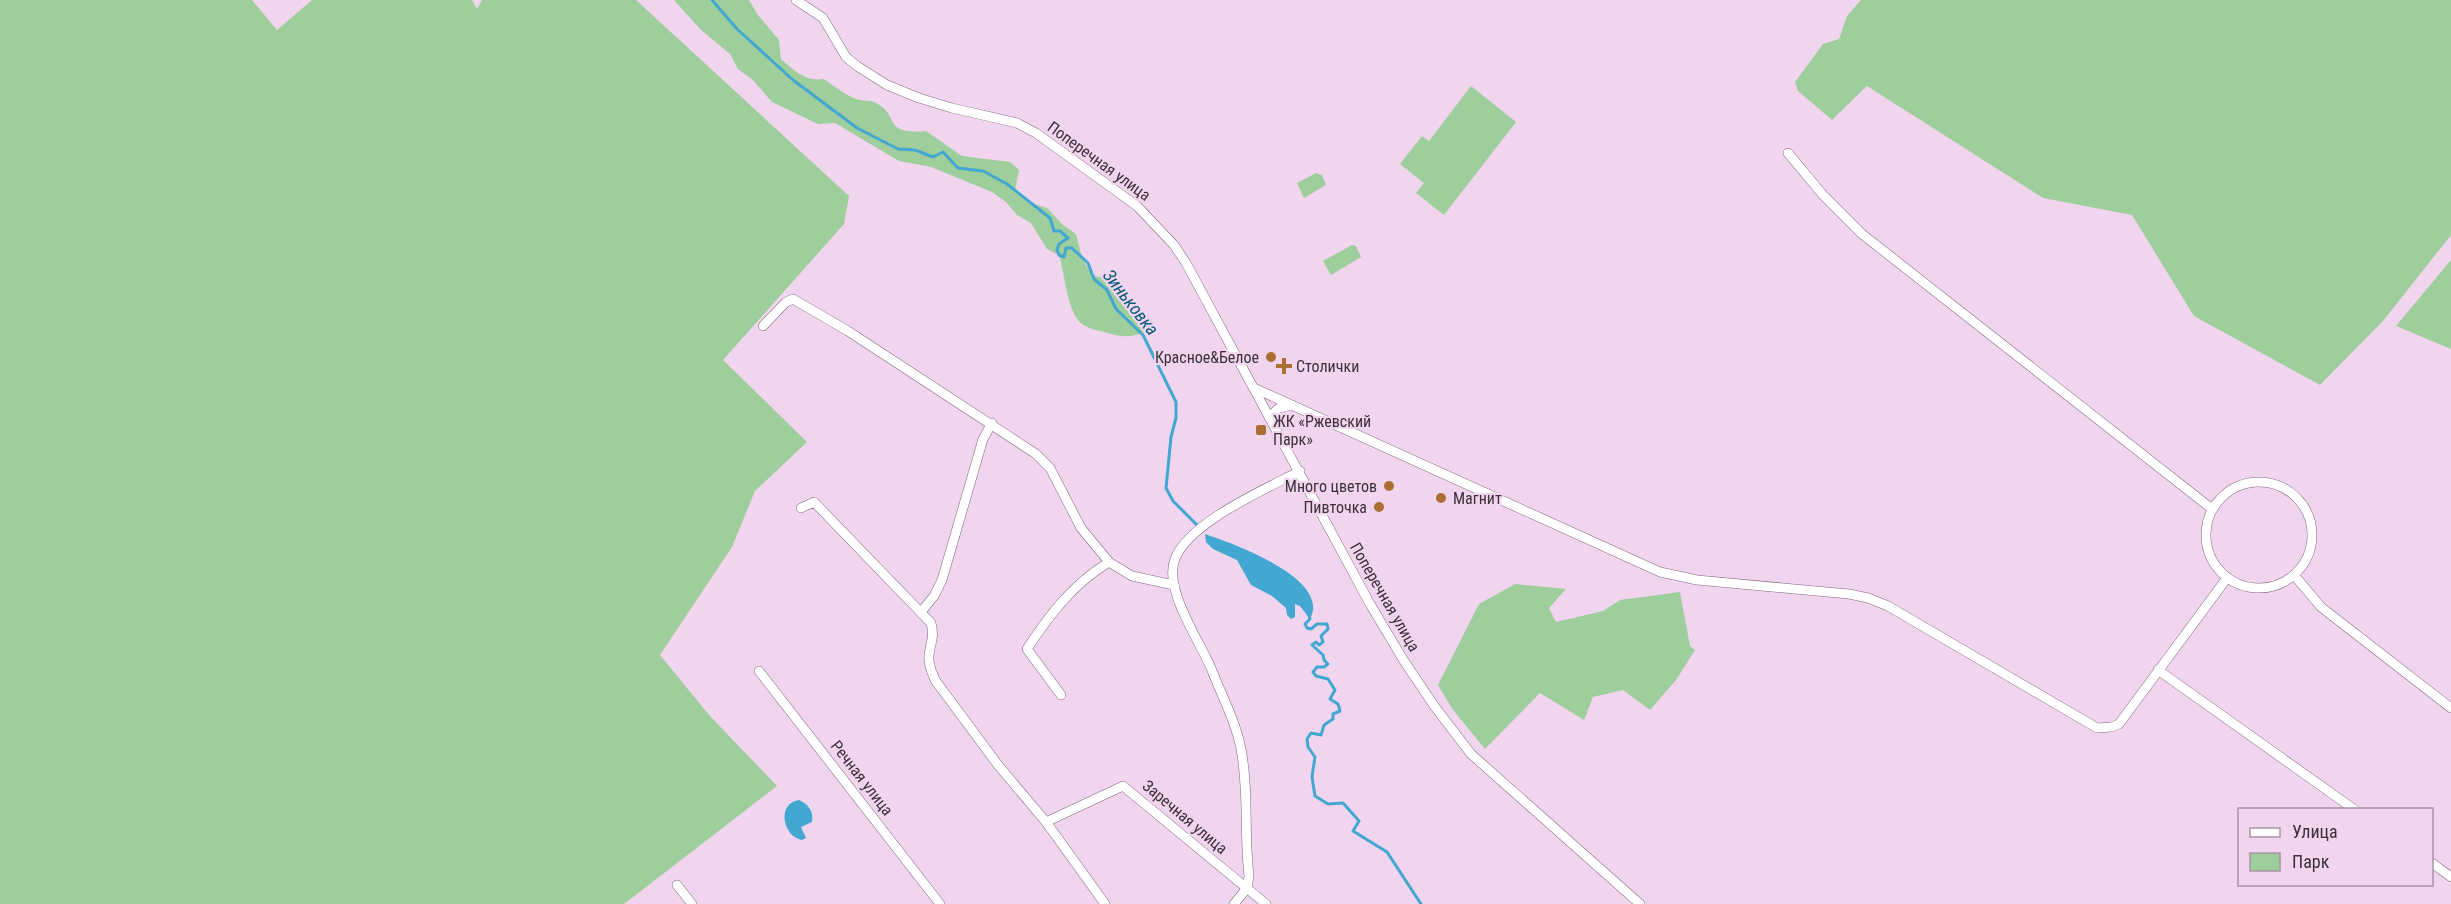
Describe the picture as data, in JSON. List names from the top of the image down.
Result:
{
  "streets": {
    "street": ["Поперечная улица", "Речная улица", "Заречная улица"]
  },
  "water": ["Зиньковка"],
  "places": {
    "other": [
      "Красное&Белое",
      "Много цветов",
      "Магнит",
      "Пивточка"
    ],
    "health": ["Столички"],
    "transit": ["ЖК «Ржевский Парк»"]
  },
  "legend": ["Улица", "Парк"]
}
